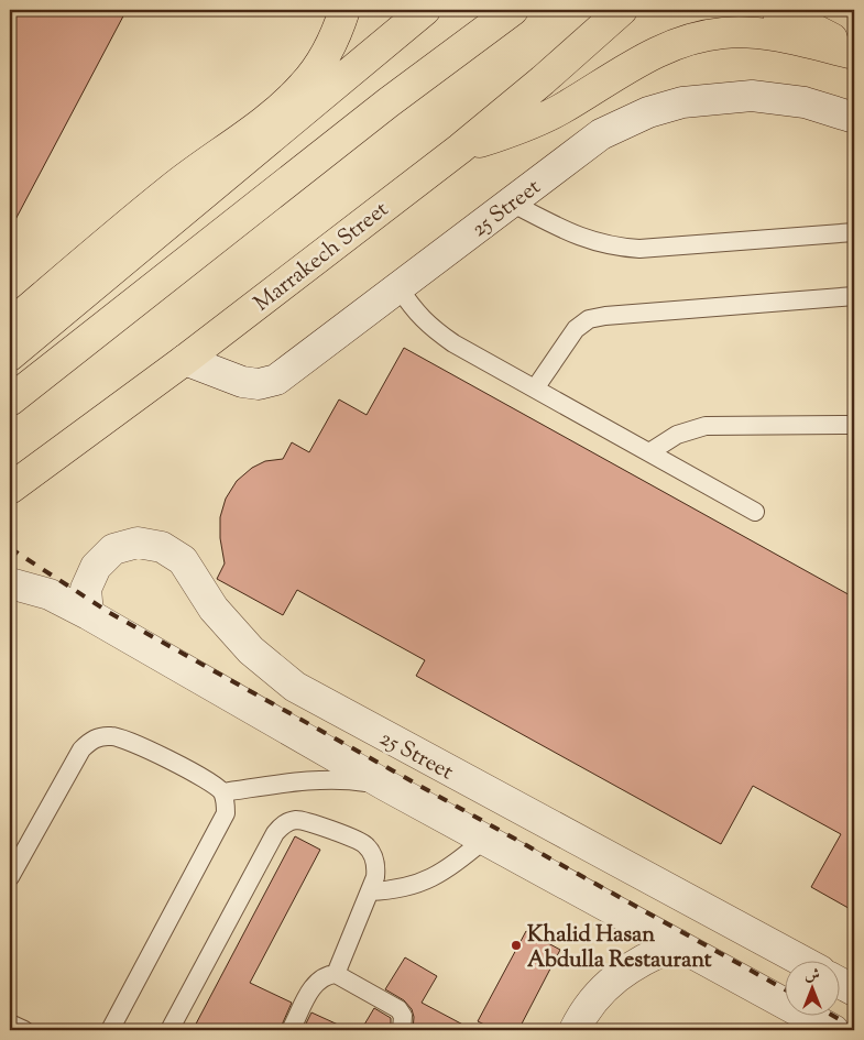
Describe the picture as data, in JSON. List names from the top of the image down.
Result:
{
  "streets": {
    "main road": ["Marrakech Street"],
    "street": ["25 Street"]
  },
  "crossings": [
    ["25 Street", "Marrakech Street"]
  ],
  "places": ["Khalid Hasan Abdulla Restaurant"],
  "north": "top"
}
